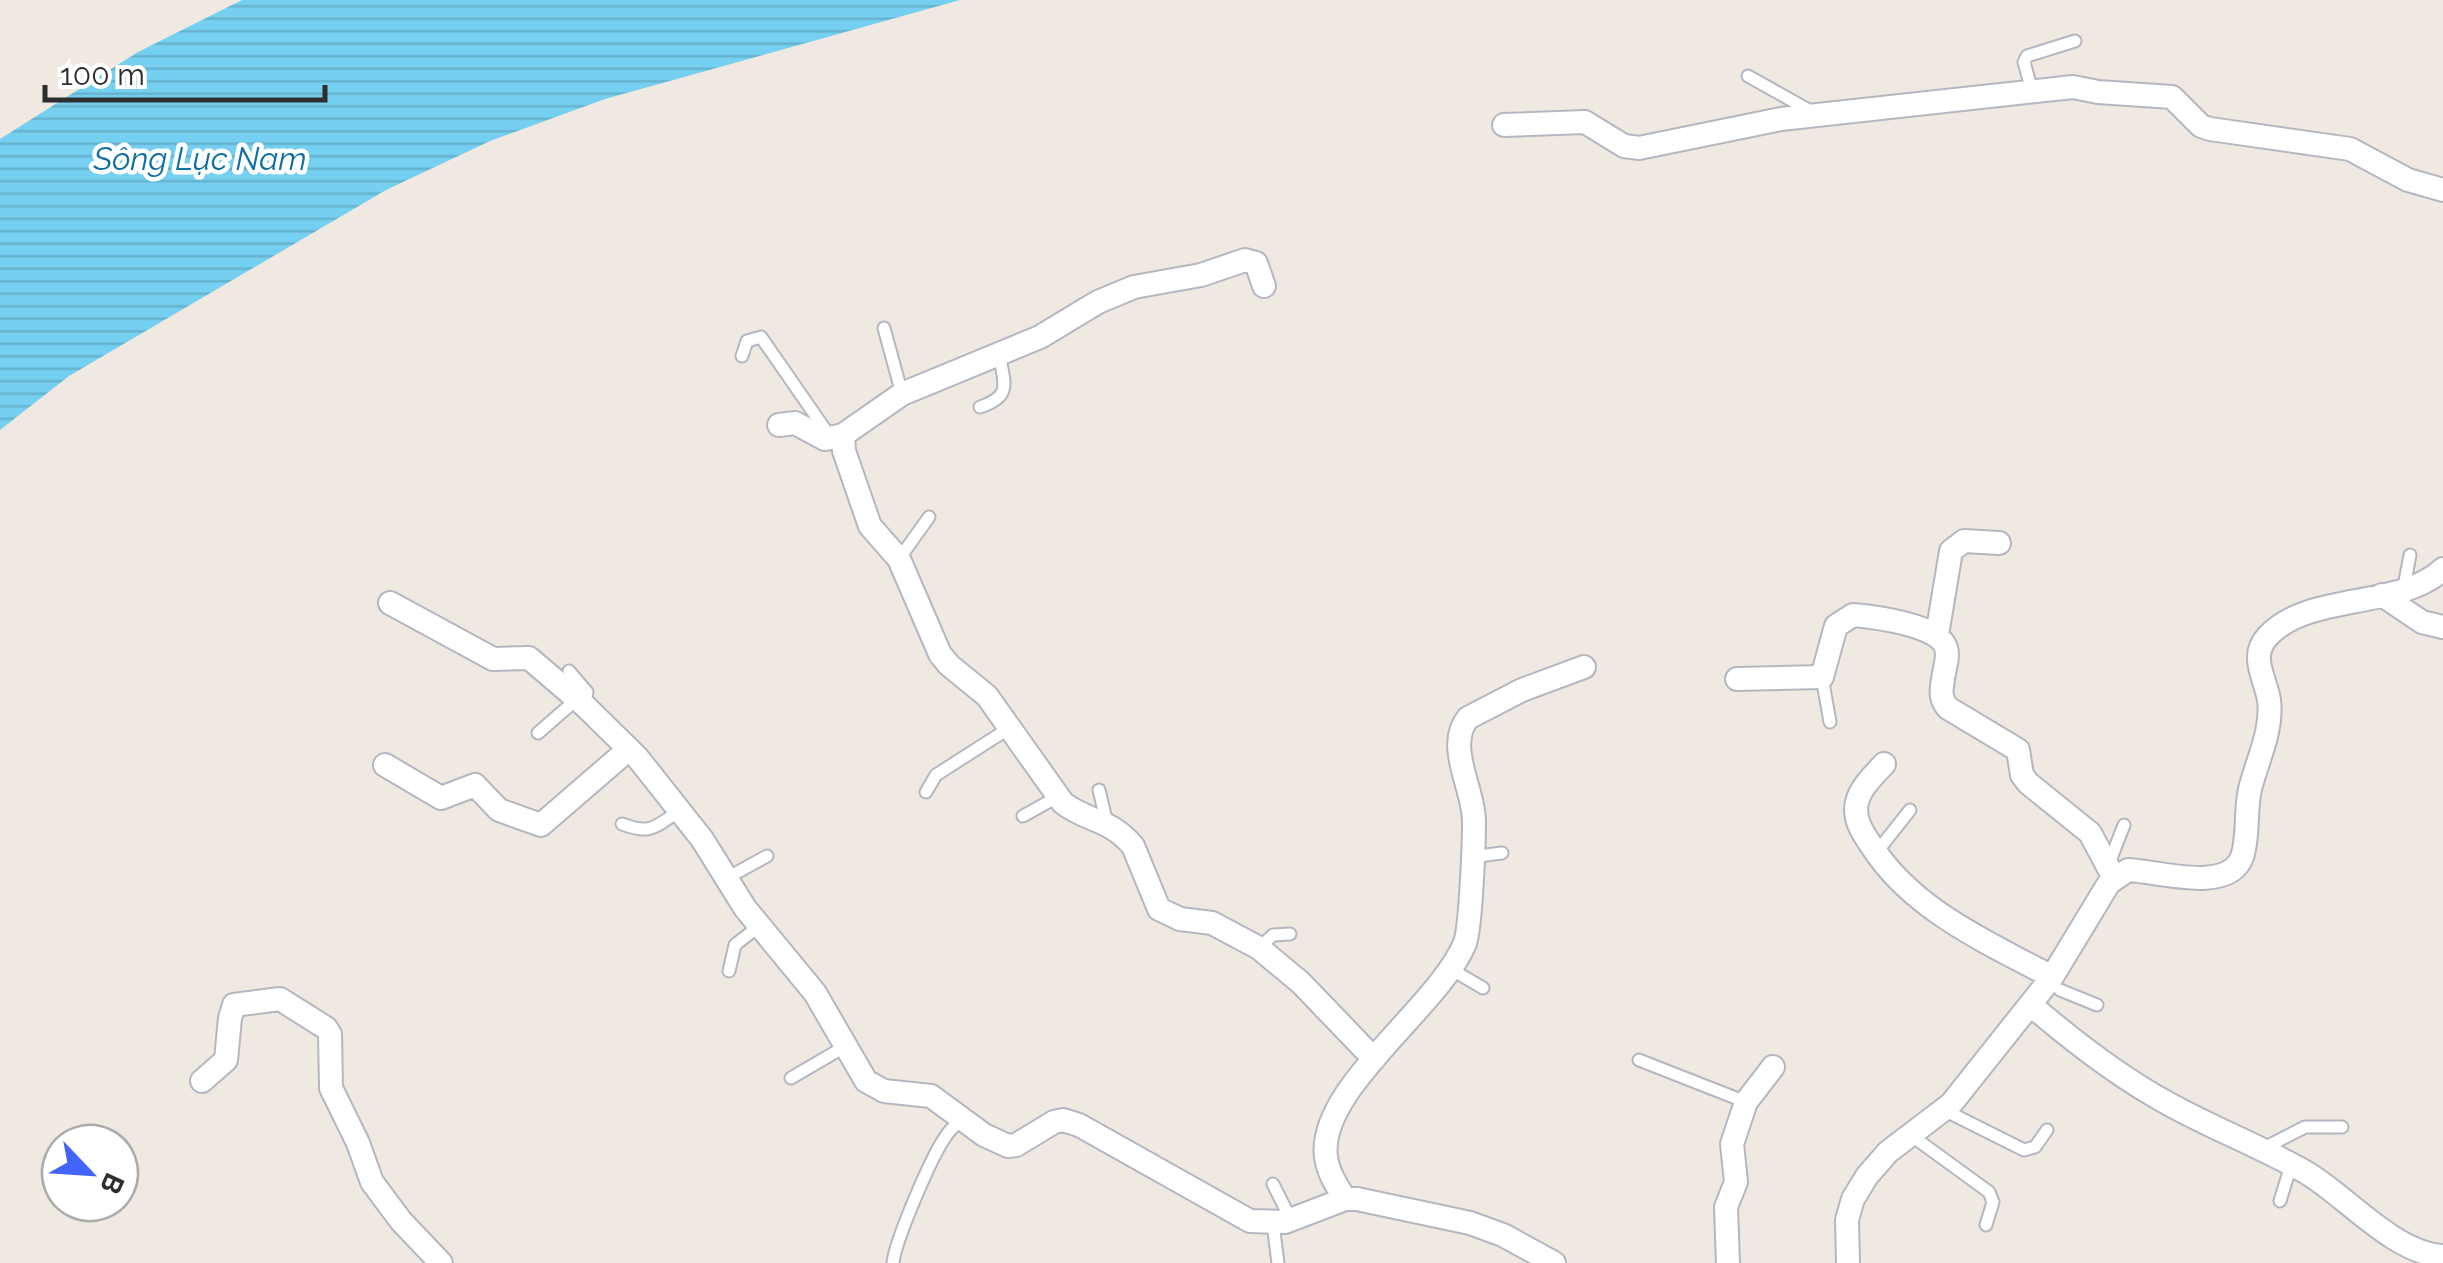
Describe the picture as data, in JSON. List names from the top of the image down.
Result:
{
  "water": ["Sông Lục Nam"],
  "scale_bar": "100 m",
  "north": "bottom right"
}
